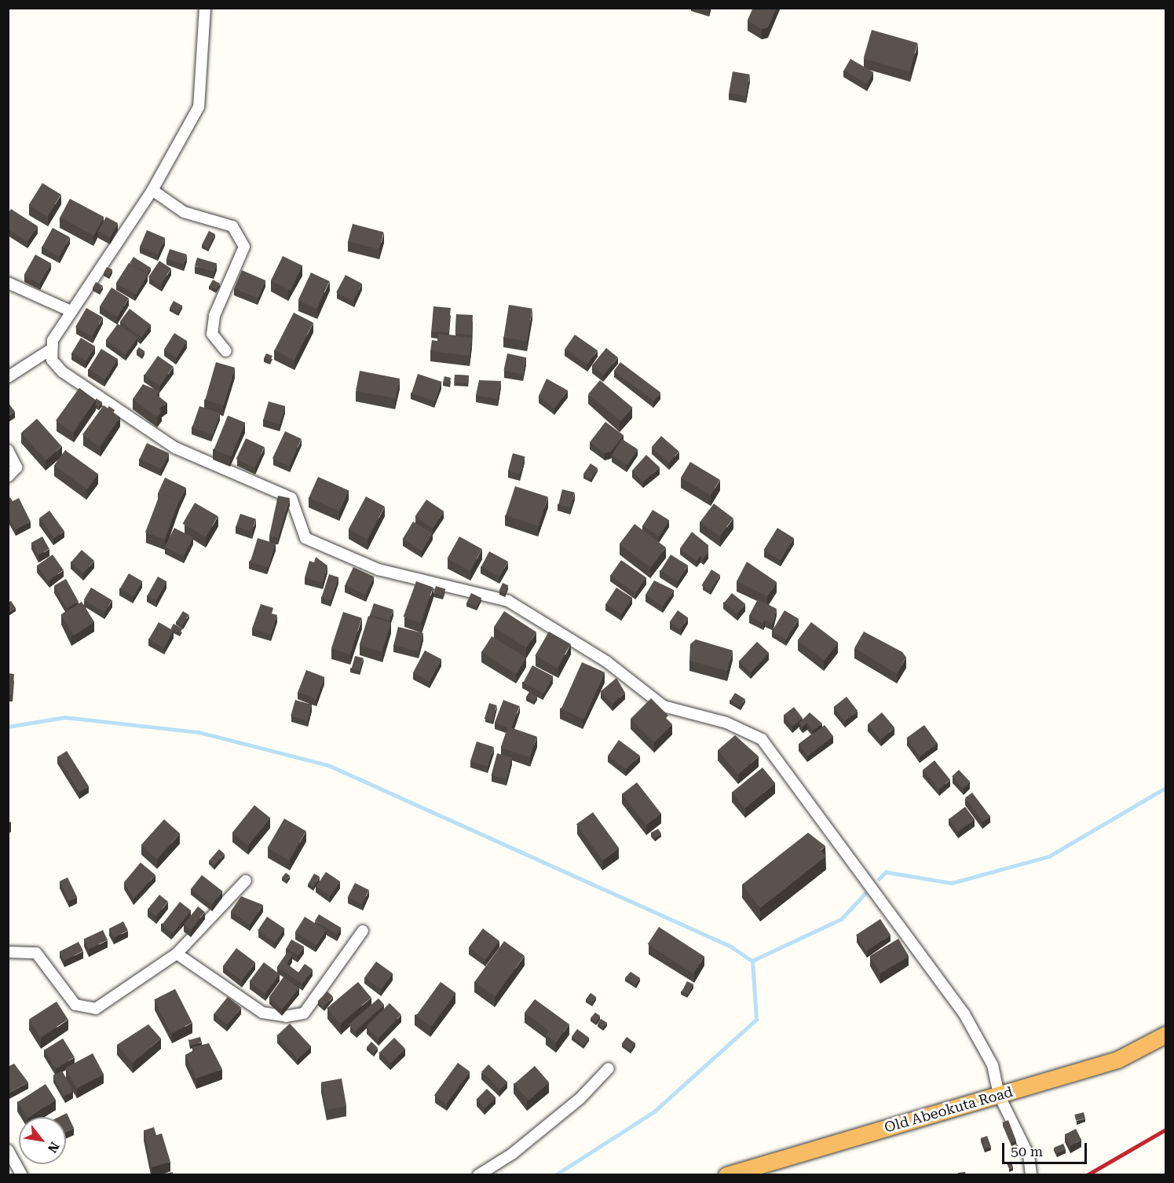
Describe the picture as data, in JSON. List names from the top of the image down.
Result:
{
  "streets": {
    "highway": ["Old Abeokuta Road"]
  },
  "scale_bar": "50 m",
  "north": "bottom right"
}
